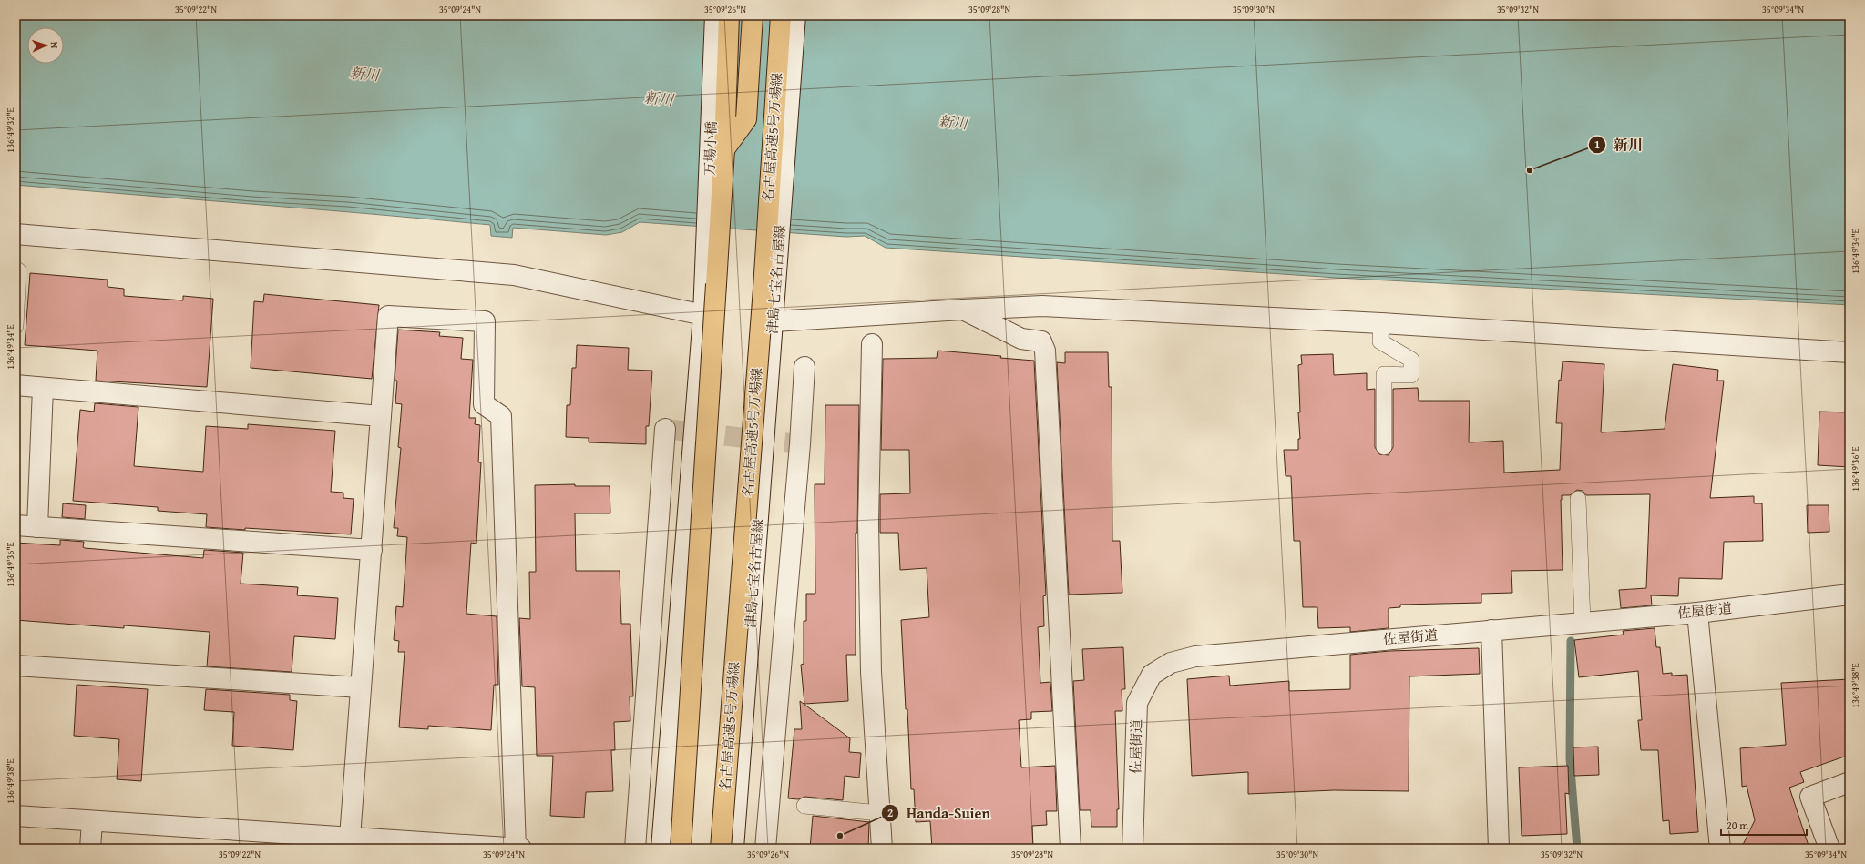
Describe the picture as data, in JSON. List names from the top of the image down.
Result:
{
  "streets": {
    "highway": ["名古屋高速5号万場線"],
    "street": ["万場小橋", "津島七宝名古屋線", "佐屋街道"]
  },
  "water": ["新川"],
  "places": ["新川", "Handa-Suien"],
  "scale_bar": "20 m",
  "north": "right",
  "coordinates": [
    "35°09'22\"N",
    "35°09'24\"N",
    "35°09'26\"N",
    "35°09'28\"N",
    "35°09'30\"N",
    "35°09'32\"N",
    "35°09'34\"N",
    "136°49'32\"E",
    "136°49'34\"E",
    "136°49'36\"E",
    "136°49'38\"E"
  ]
}
